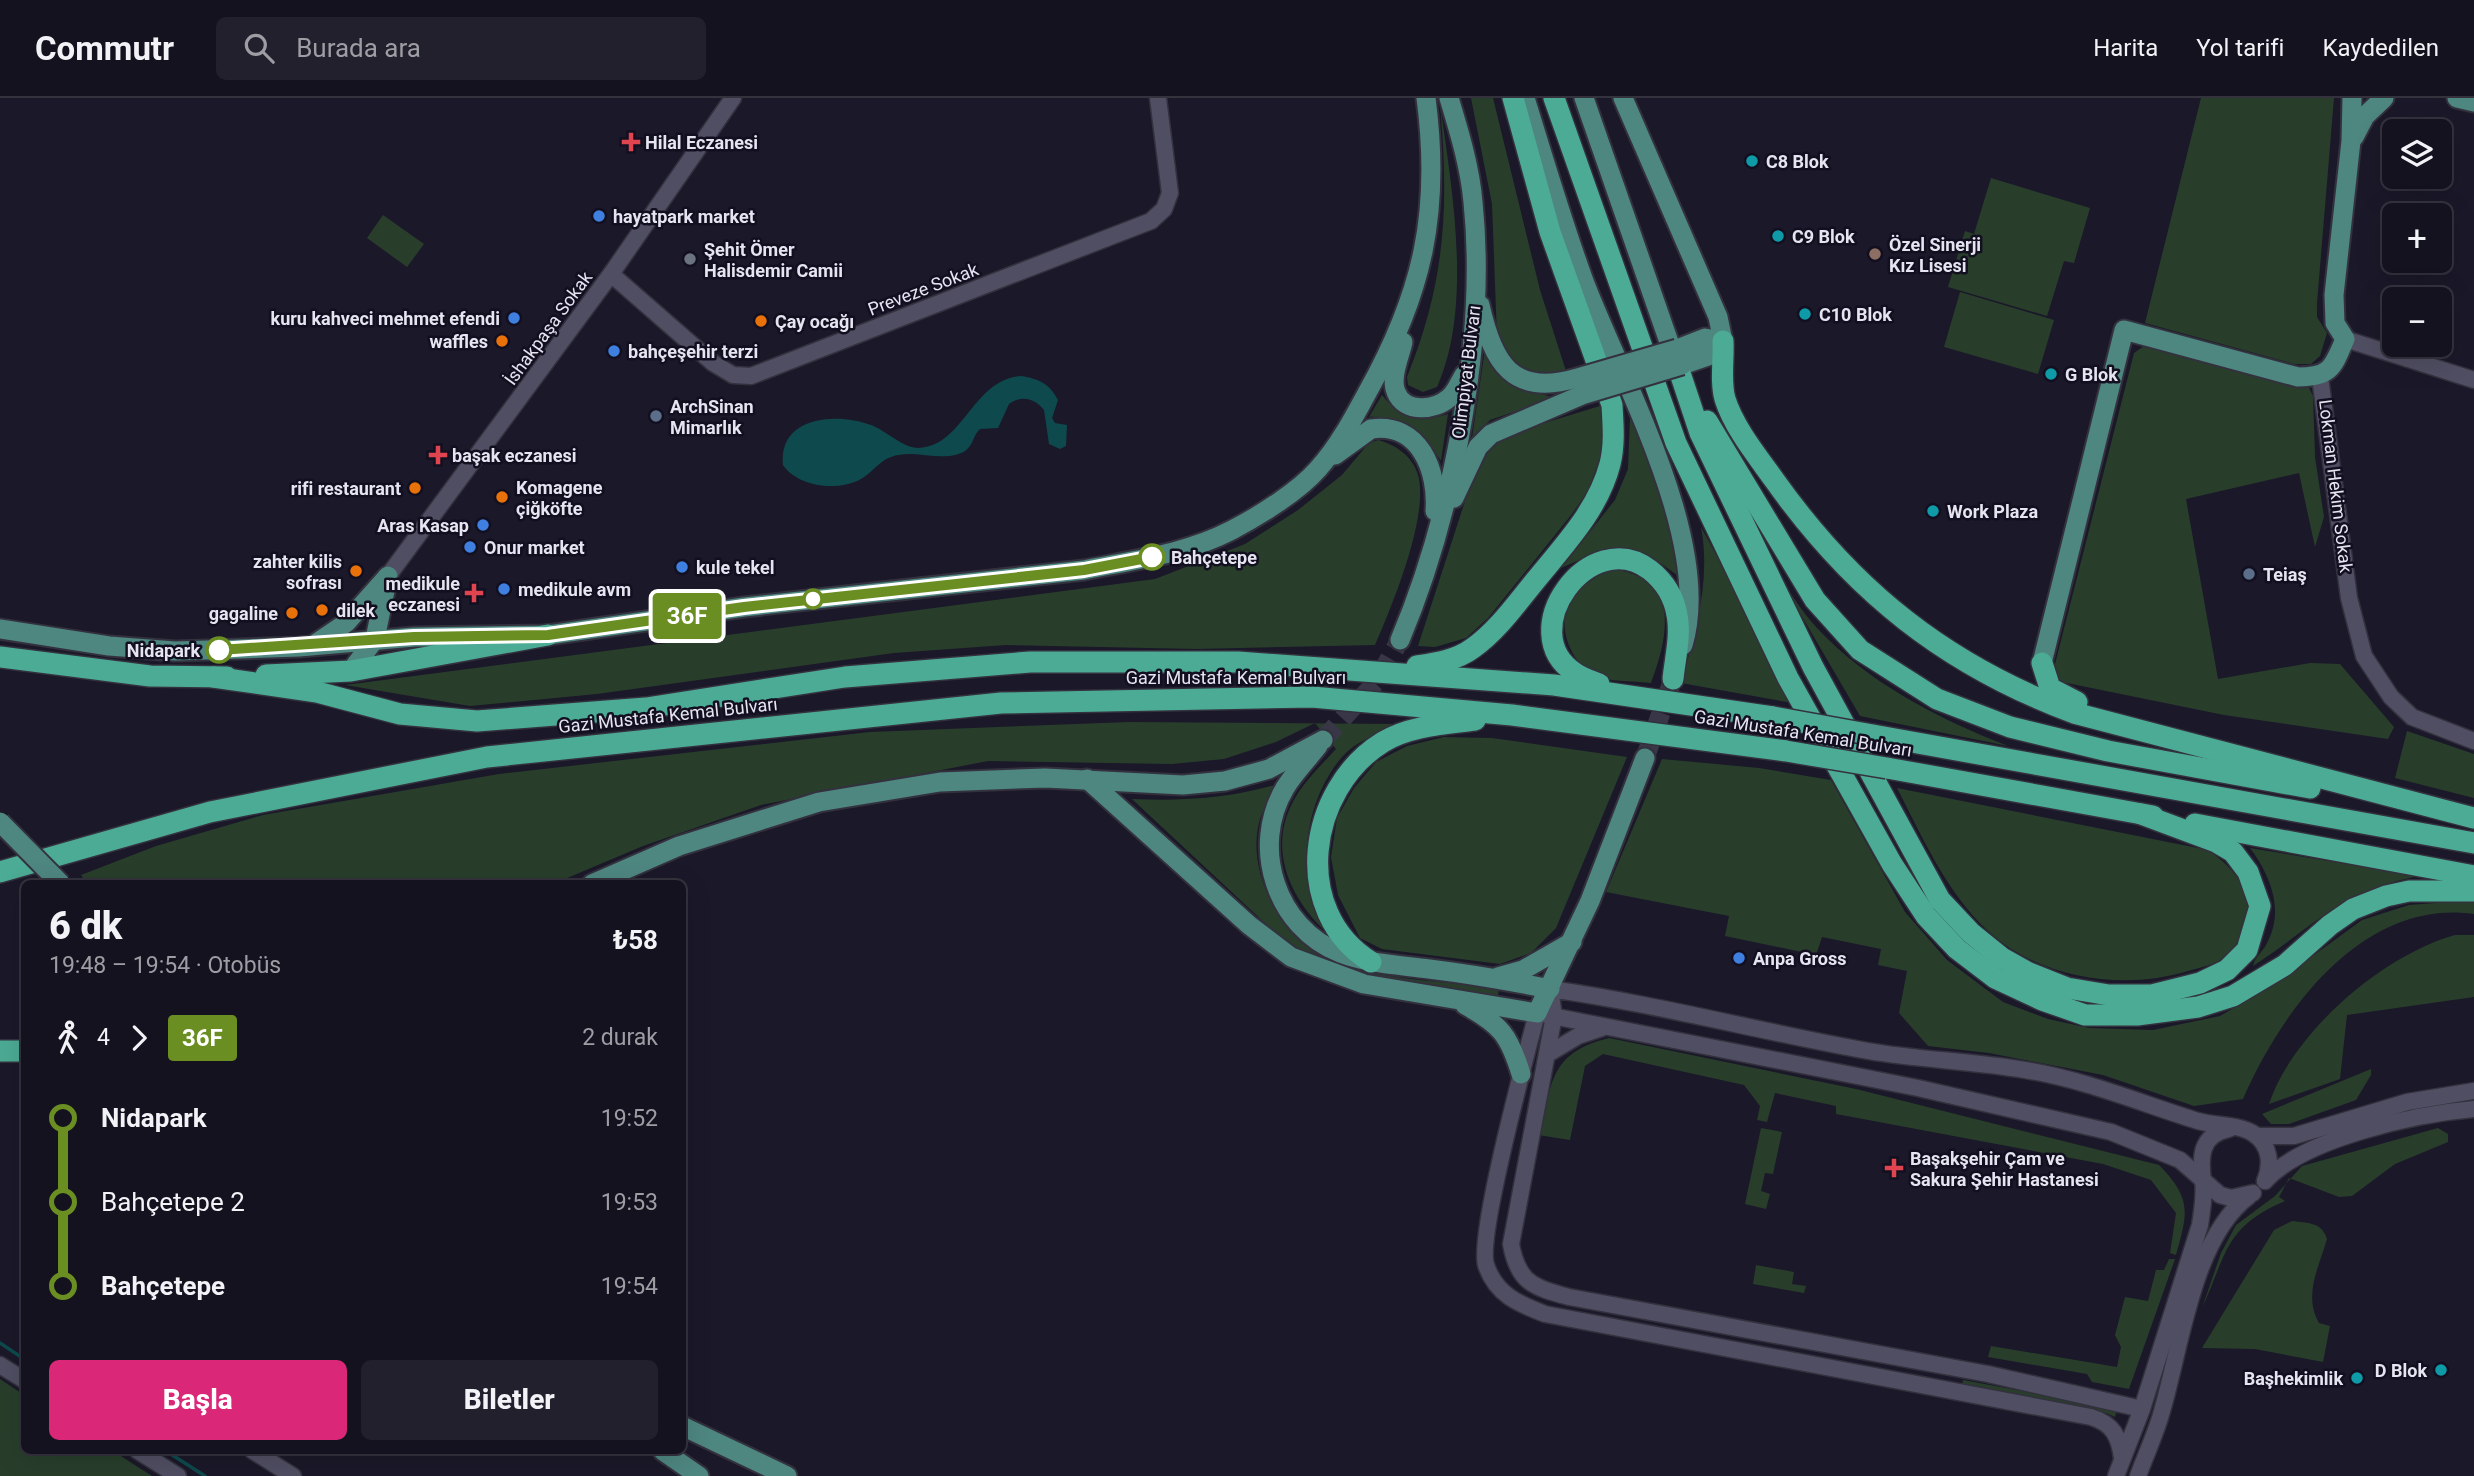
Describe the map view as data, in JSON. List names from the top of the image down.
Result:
{
  "streets": {
    "highway": ["Gazi Mustafa Kemal Bulvarı"],
    "main road": ["Olimpiyat Bulvarı", "Lokman Hekim Sokak"],
    "street": ["Preveze Sokak", "İshakpaşa Sokak"]
  },
  "crossings": [
    ["Preveze Sokak", "İshakpaşa Sokak"]
  ],
  "places": {
    "health": [
      "Hilal Eczanesi",
      "başak eczanesi",
      "medikule eczanesi",
      "Başakşehir Çam ve Sakura Şehir Hastanesi"
    ],
    "other": [
      "C8 Blok",
      "hayatpark market",
      "C9 Blok",
      "Özel Sinerji Kız Lisesi",
      "Şehit Ömer Halisdemir Camii",
      "C10 Blok",
      "kuru kahveci mehmet efendi",
      "Çay ocağı",
      "waffles",
      "bahçeşehir terzi",
      "G Blok",
      "ArchSinan Mimarlık",
      "rifi restaurant",
      "Komagene çiğköfte",
      "Work Plaza",
      "Aras Kasap",
      "Onur market",
      "Bahçetepe",
      "kule tekel",
      "zahter kilis sofrası",
      "Teiaş",
      "medikule avm",
      "dilek",
      "gagaline",
      "Nidapark",
      "Anpa Gross",
      "D Blok",
      "Başhekimlik"
    ]
  },
  "lines": ["bus line 36F"],
  "page": {
    "header": "Commutr",
    "search": "Burada ara",
    "nav": ["Harita", "Yol tarifi", "Kaydedilen"],
    "on_map": "36F",
    "map_buttons": ["+", "−"],
    "heading": ["6 dk", "19:48 – 19:54 · Otobüs", "₺58"],
    "legs": ["4", "36F", "2 durak"],
    "list": [
      {
        "name": "Nidapark",
        "value": "19:52"
      },
      {
        "name": "Bahçetepe 2",
        "value": "19:53"
      },
      {
        "name": "Bahçetepe",
        "value": "19:54"
      }
    ],
    "buttons": ["Başla", "Biletler"]
  }
}
